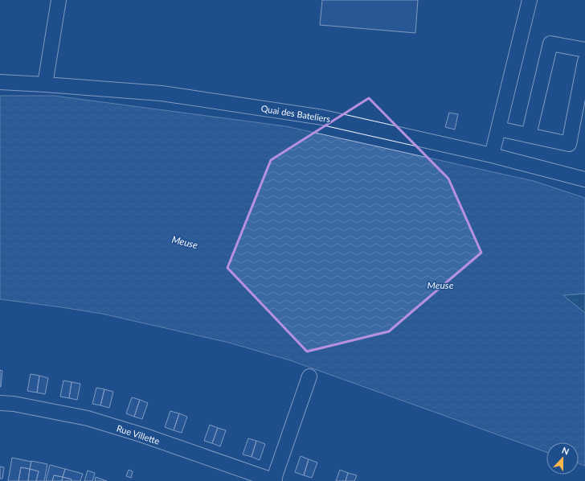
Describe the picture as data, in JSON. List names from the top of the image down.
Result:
{
  "streets": {
    "street": ["Quai des Bateliers", "Rue Villette"]
  },
  "water": ["Meuse"],
  "north": "top"
}
